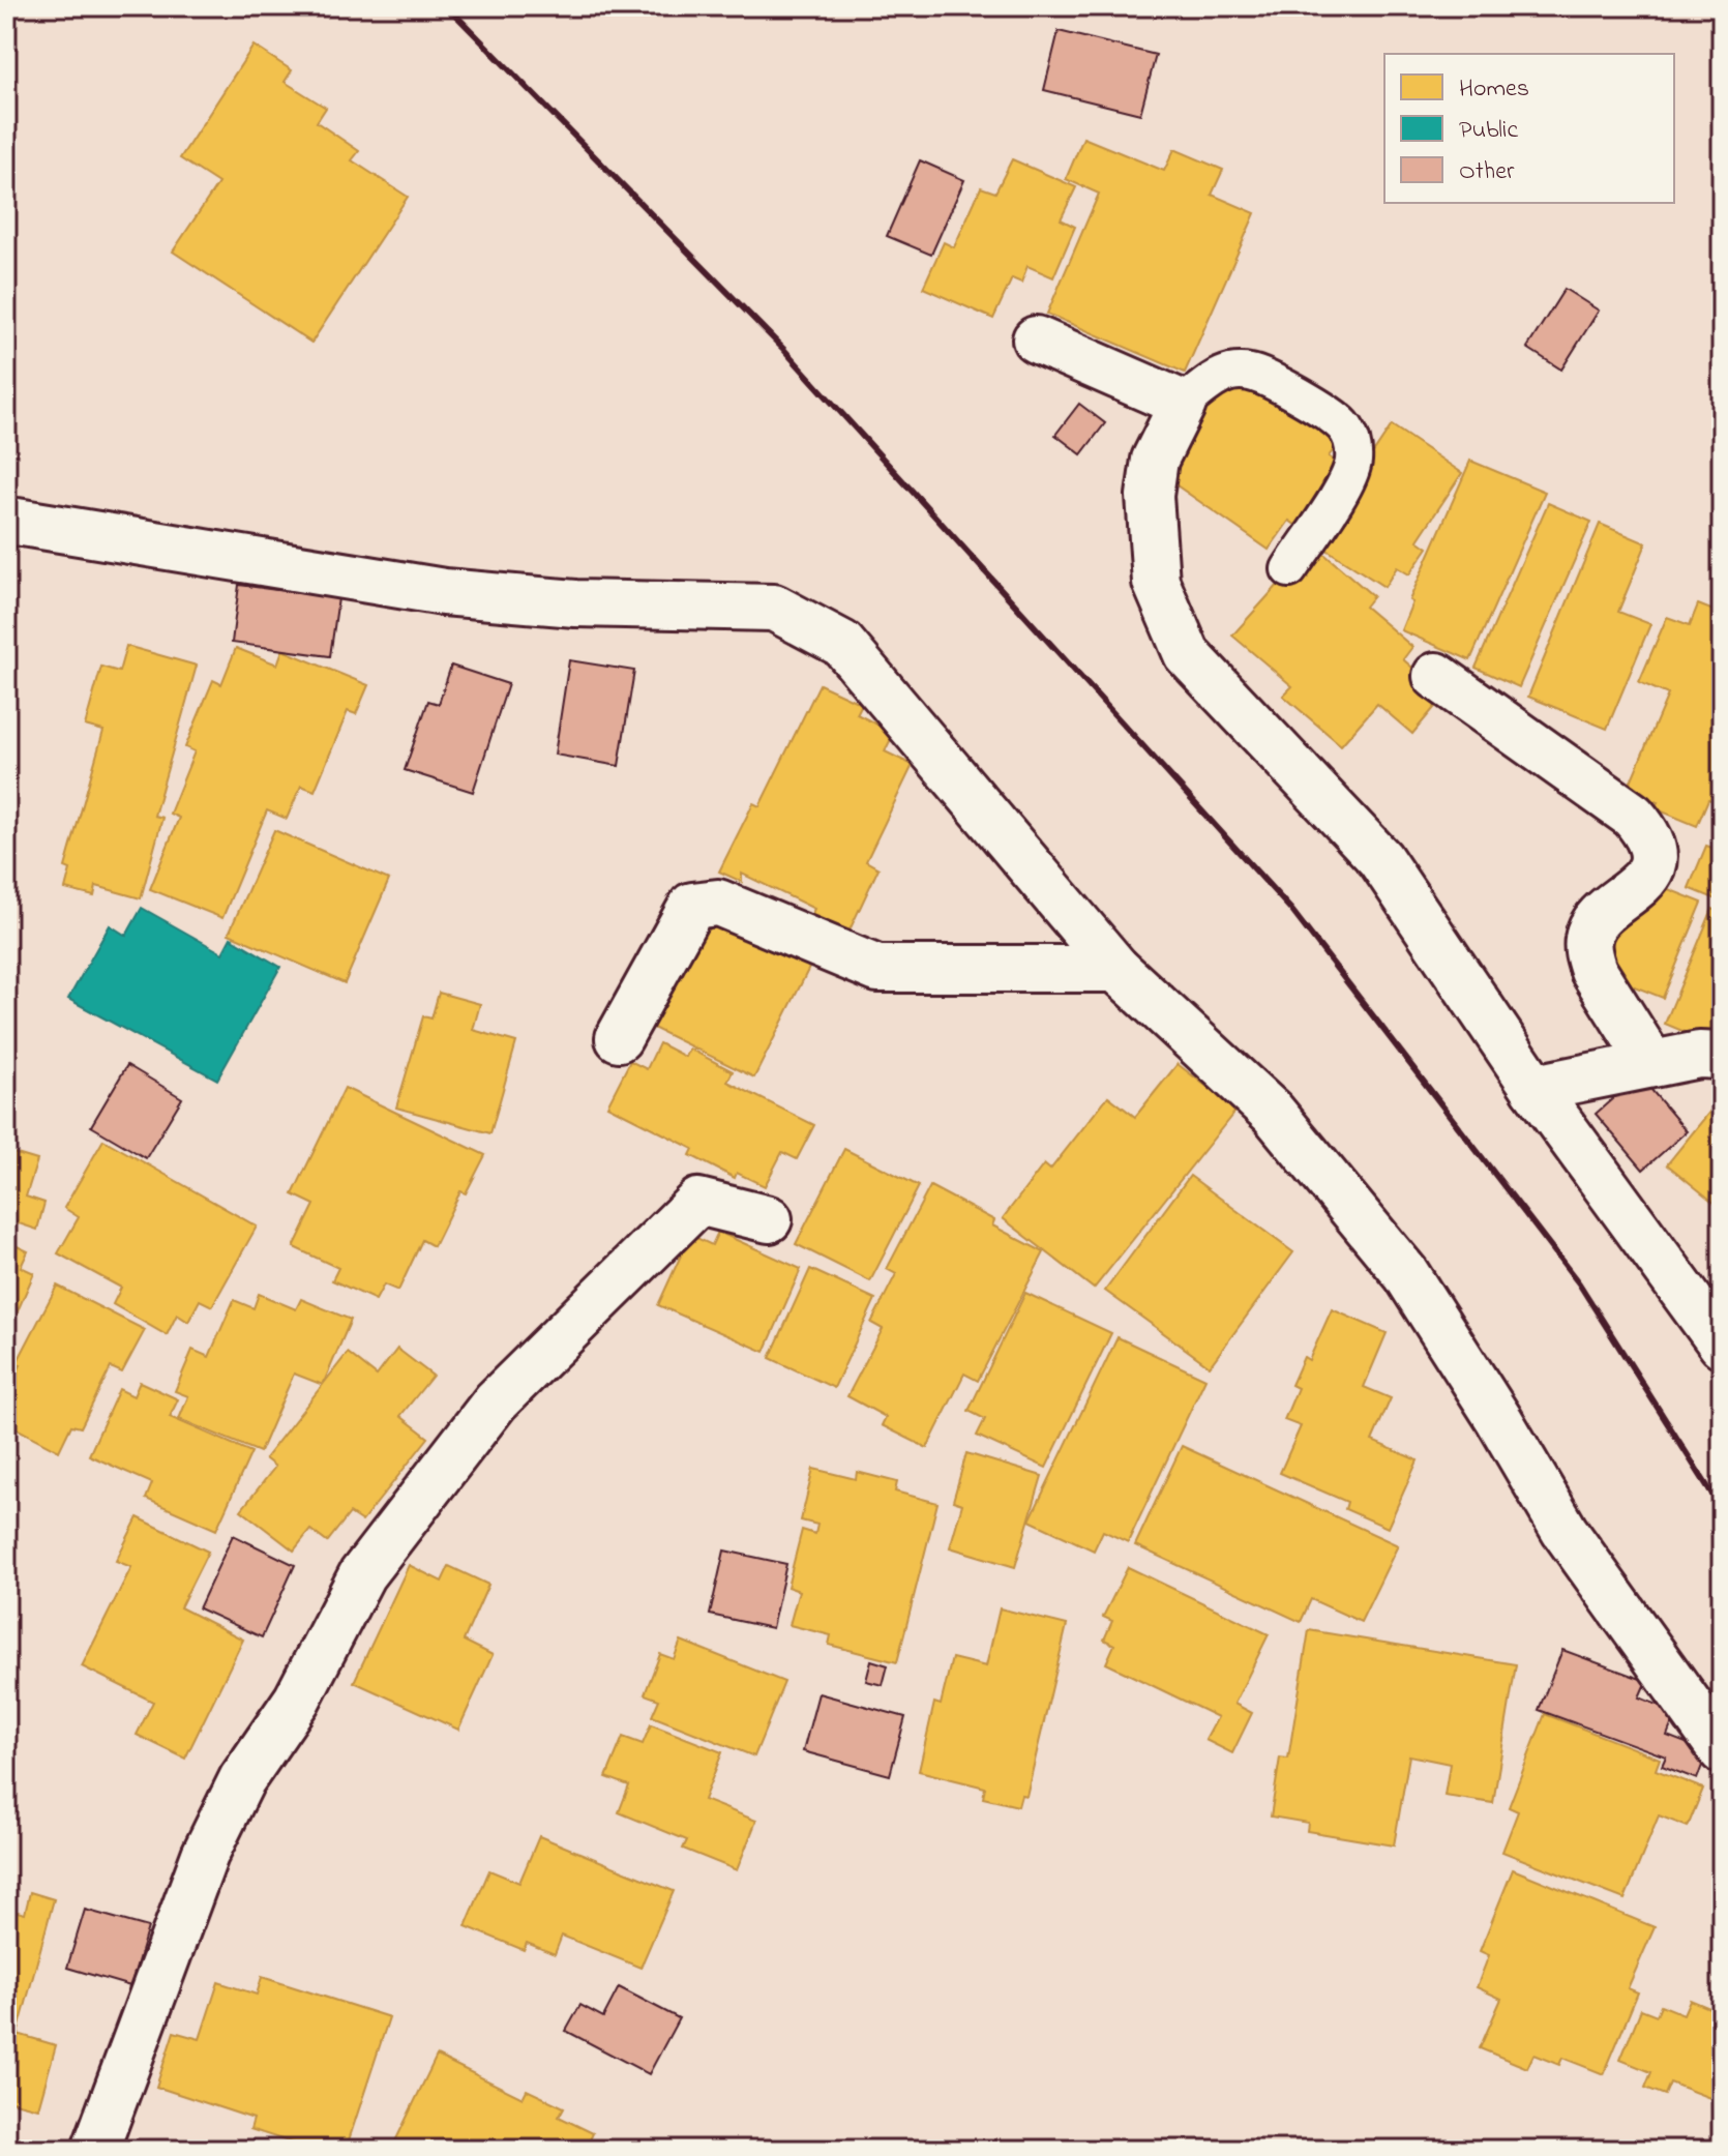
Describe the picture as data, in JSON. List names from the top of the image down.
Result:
{
  "legend": ["Homes", "Public", "Other"]
}
